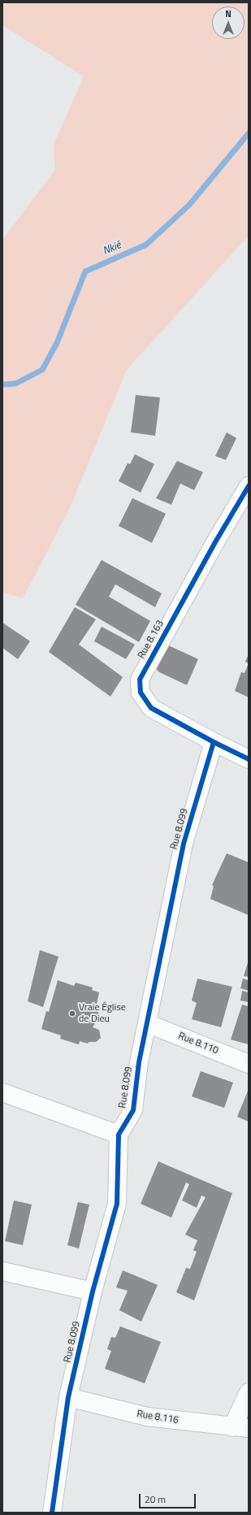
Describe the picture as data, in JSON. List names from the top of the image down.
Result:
{
  "streets": {
    "street": [
      "Rue 8.163",
      "Rue 8.099",
      "Rue 8.110",
      "Rue 8.116"
    ]
  },
  "crossings": [
    ["Rue 8.163", "Rue 8.099"],
    ["Rue 8.099", "Rue 8.110"],
    ["Rue 8.099", "Rue 8.116"]
  ],
  "water": ["Nkié"],
  "places": ["Vraie Église de Dieu"],
  "scale_bar": "20 m",
  "north": "top"
}
